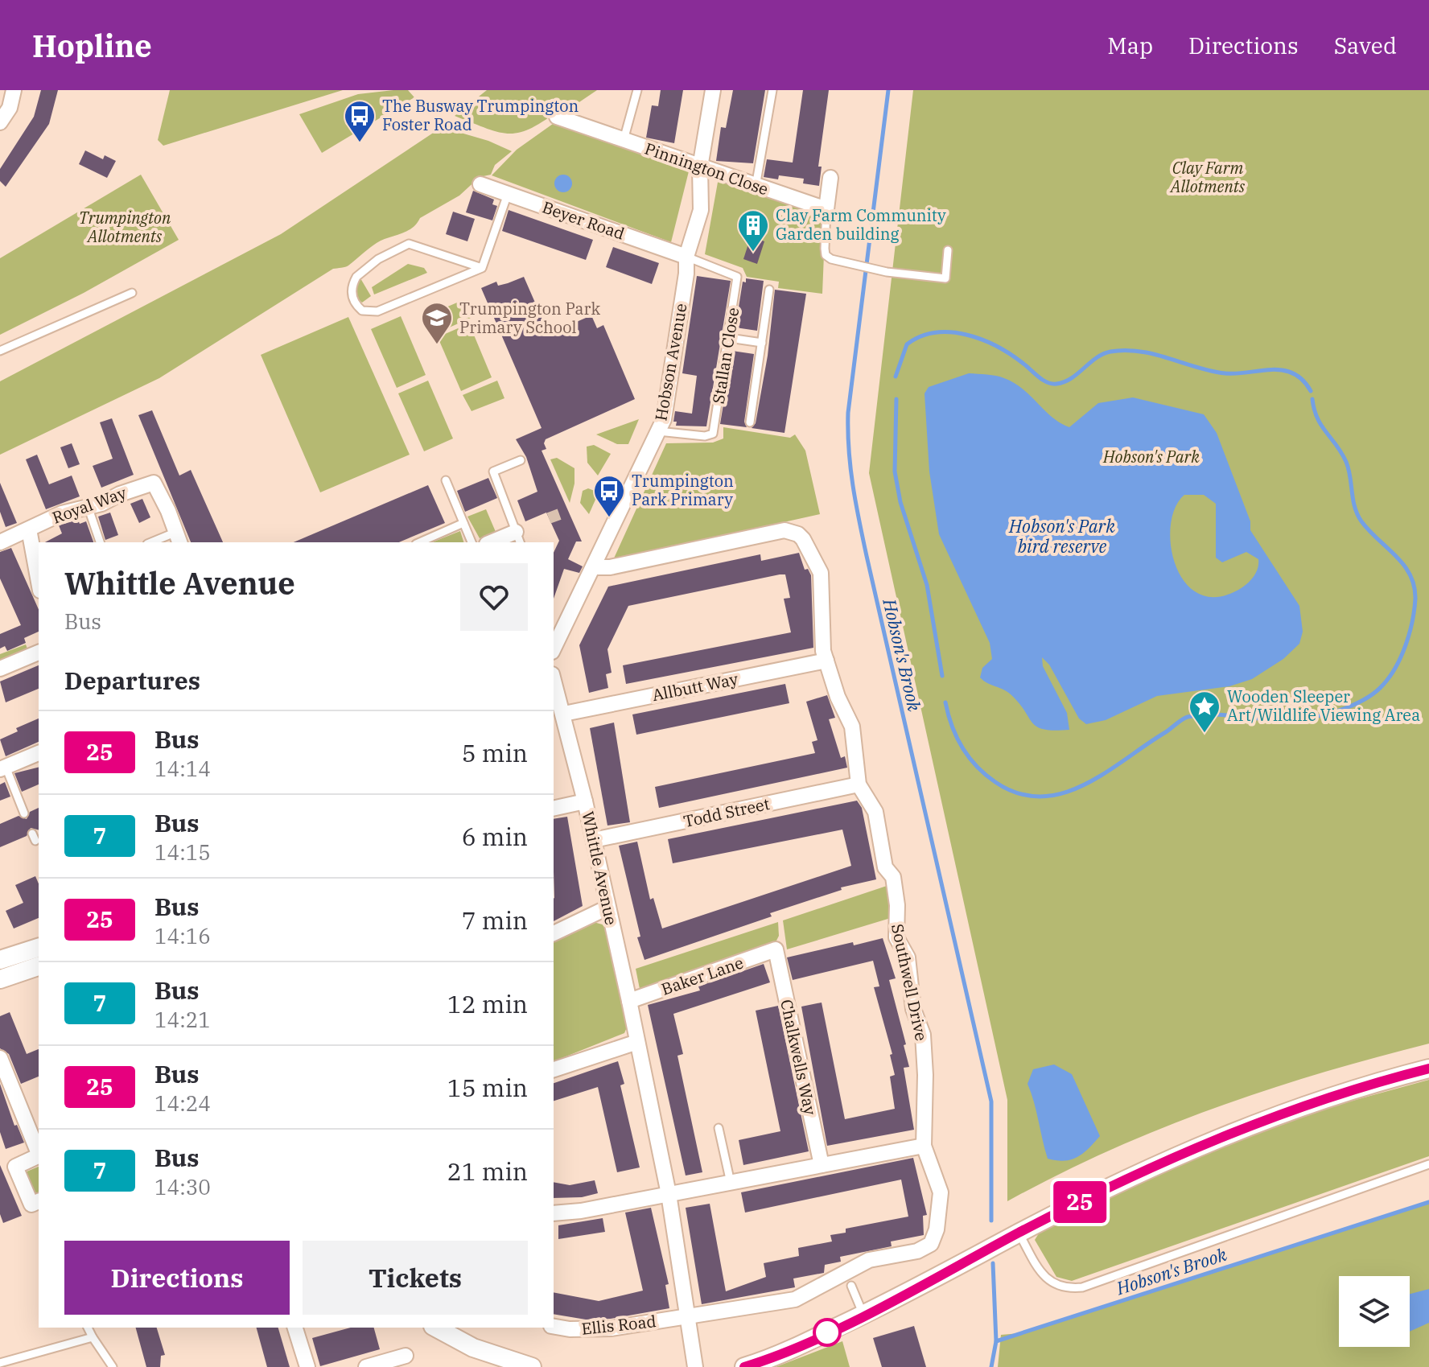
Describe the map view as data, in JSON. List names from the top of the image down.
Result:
{
  "streets": {
    "street": [
      "Pinnington Close",
      "Beyer Road",
      "Hobson Avenue",
      "Royal Way",
      "Allbutt Way",
      "Todd Street",
      "Whittle Avenue",
      "Baker Lane",
      "Southwell Drive",
      "Chalkwells Way",
      "Ellis Road"
    ],
    "lane": ["Stallan Close"]
  },
  "crossings": [
    ["Pinnington Close", "Hobson Avenue"],
    ["Beyer Road", "Stallan Close"],
    ["Beyer Road", "Hobson Avenue"],
    ["Stallan Close", "Hobson Avenue"],
    ["Hobson Avenue", "Southwell Drive"],
    ["Allbutt Way", "Whittle Avenue"],
    ["Allbutt Way", "Southwell Drive"],
    ["Todd Street", "Whittle Avenue"],
    ["Todd Street", "Southwell Drive"],
    ["Whittle Avenue", "Baker Lane"],
    ["Whittle Avenue", "Southwell Drive"],
    ["Whittle Avenue", "Ellis Road"],
    ["Baker Lane", "Chalkwells Way"],
    ["Southwell Drive", "Ellis Road"]
  ],
  "water": ["Hobson's Park bird reserve", "Hobson's Brook"],
  "parks": ["Clay Farm Allotments", "Trumpington Allotments", "Hobson's Park"],
  "places": {
    "bus stop": ["The Busway Trumpington Foster Road", "Trumpington Park Primary"],
    "building": ["Clay Farm Community Garden building"],
    "school or university": ["Trumpington Park Primary School"],
    "place": ["Wooden Sleeper Art/Wildlife Viewing Area"]
  },
  "lines": ["bus line 25"],
  "page": {
    "header": "Hopline",
    "nav": ["Map", "Directions", "Saved"],
    "on_map": "25",
    "heading": [
      ["Whittle Avenue", "Bus"],
      "Departures"
    ],
    "list": [
      {
        "mark": "25",
        "name": "Bus",
        "note": "14:14",
        "value": "5 min"
      },
      {
        "mark": "7",
        "name": "Bus",
        "note": "14:15",
        "value": "6 min"
      },
      {
        "mark": "25",
        "name": "Bus",
        "note": "14:16",
        "value": "7 min"
      },
      {
        "mark": "7",
        "name": "Bus",
        "note": "14:21",
        "value": "12 min"
      },
      {
        "mark": "25",
        "name": "Bus",
        "note": "14:24",
        "value": "15 min"
      },
      {
        "mark": "7",
        "name": "Bus",
        "note": "14:30",
        "value": "21 min"
      }
    ],
    "buttons": ["Directions", "Tickets"]
  }
}
